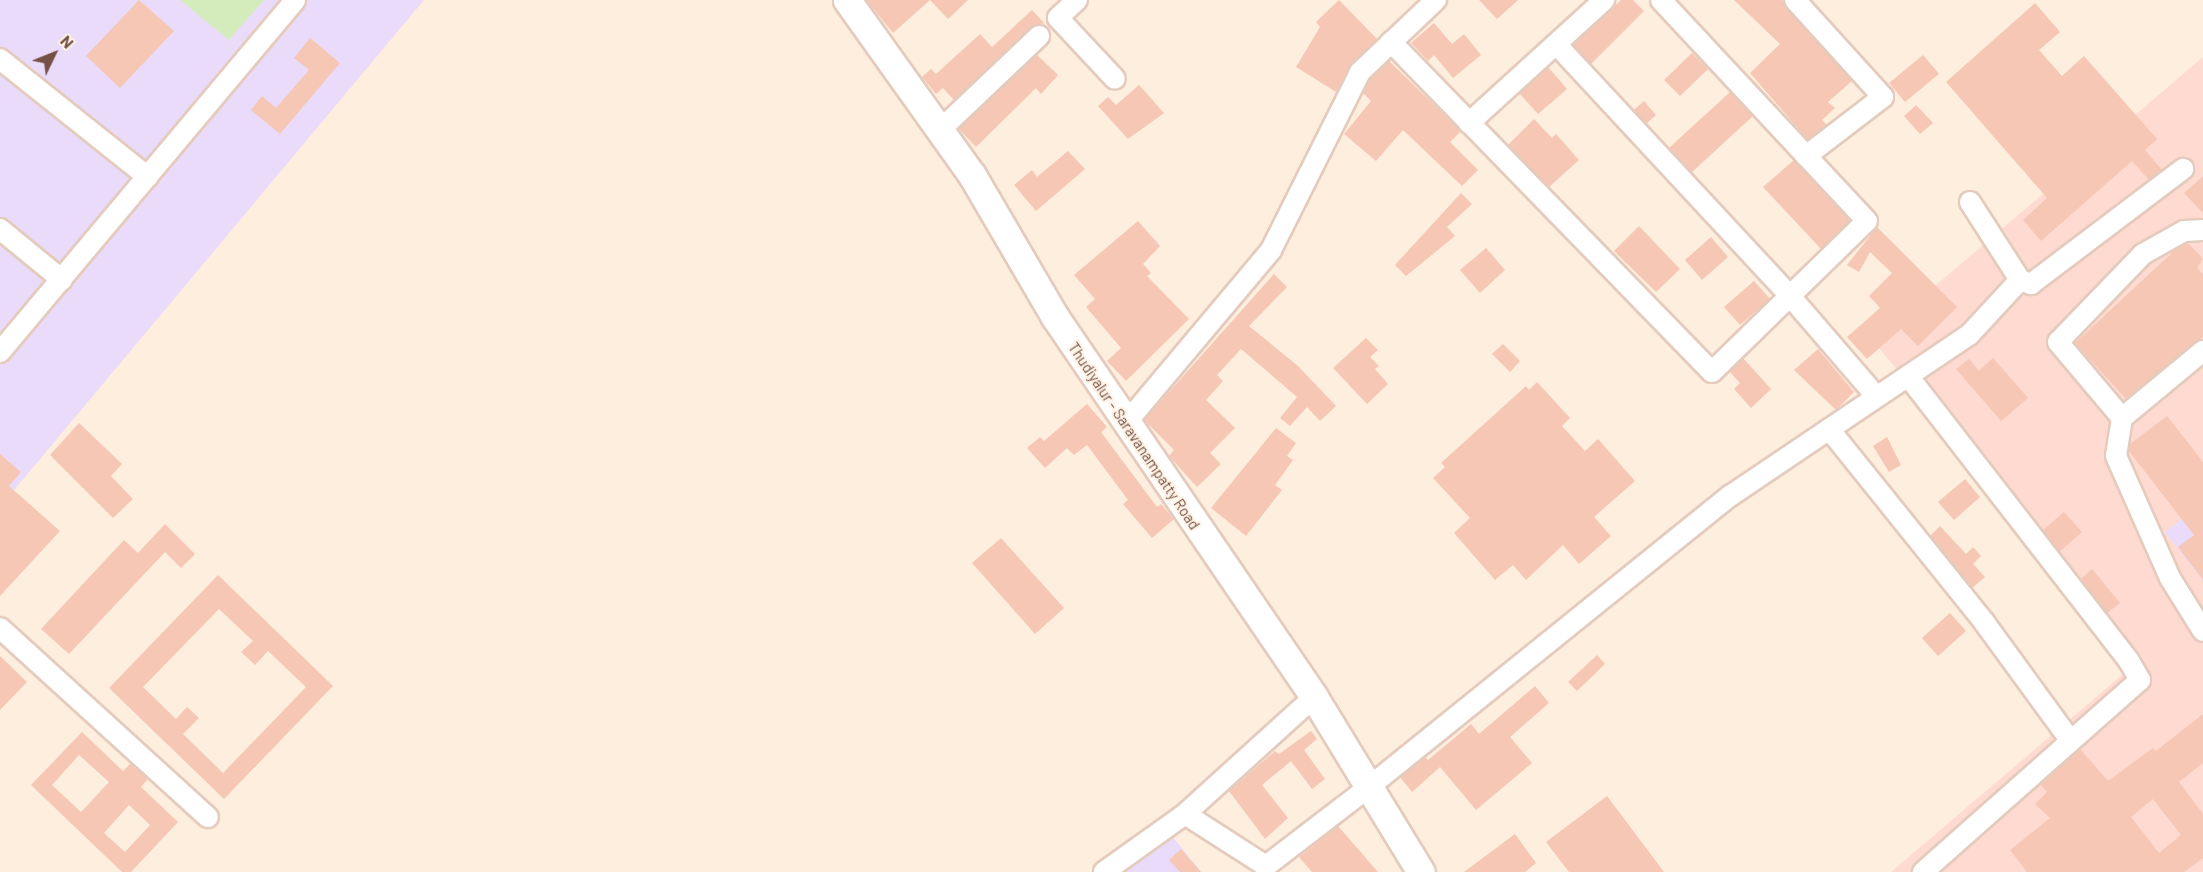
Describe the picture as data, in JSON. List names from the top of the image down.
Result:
{
  "streets": {
    "main road": ["Thudiyalur - Saravanampatty Road"]
  },
  "north": "top right"
}
